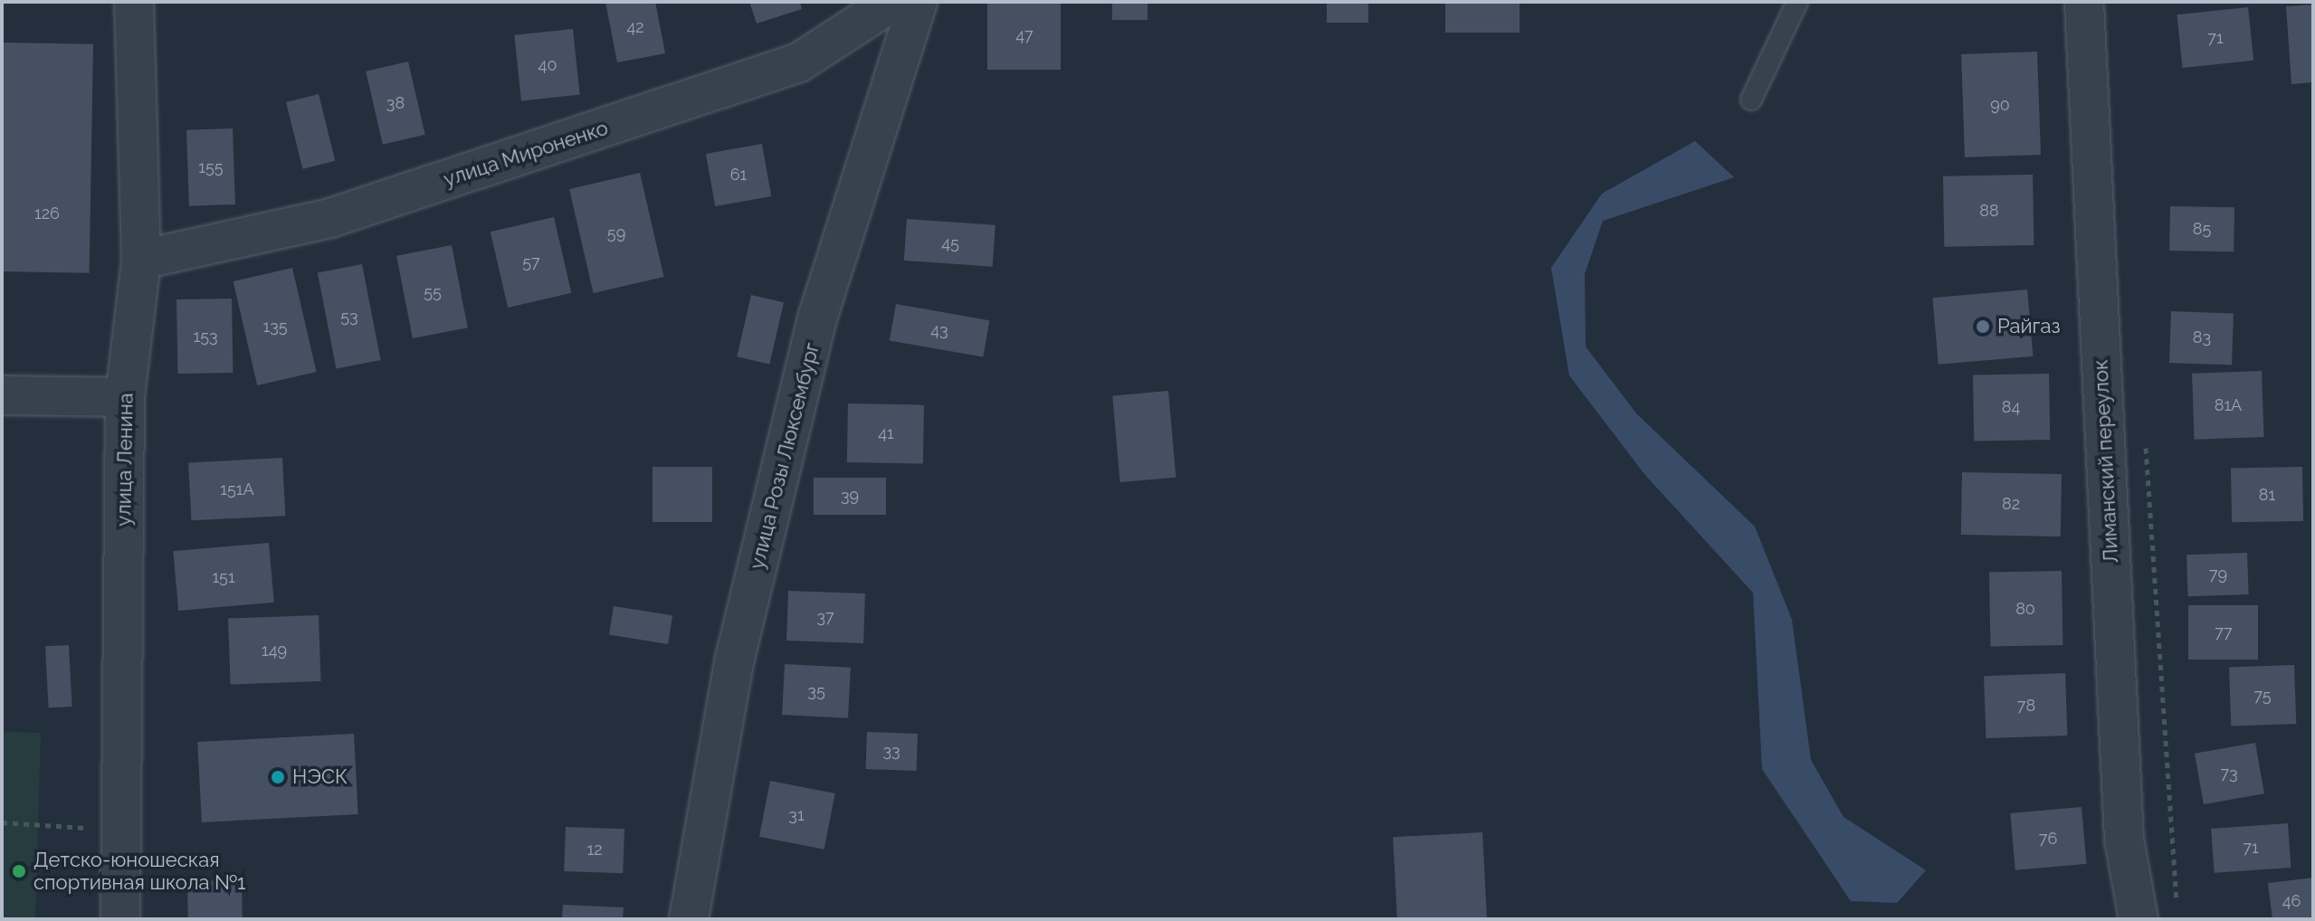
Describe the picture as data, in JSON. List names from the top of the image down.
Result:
{
  "streets": {
    "street": [
      "улица Мироненко",
      "улица Розы Люксембург",
      "улица Ленина",
      "Лиманский переулок"
    ]
  },
  "crossings": [
    ["улица Мироненко", "улица Ленина"]
  ],
  "places": ["Райгаз", "НЭСК", "Детско-юношеская спортивная школа №1"],
  "house_numbers": [
    "42",
    "47",
    "71",
    "40",
    "38",
    "90",
    "155",
    "61",
    "88",
    "126",
    "85",
    "59",
    "45",
    "57",
    "55",
    "53",
    "135",
    "43",
    "153",
    "83",
    "81А",
    "84",
    "41",
    "151А",
    "81",
    "39",
    "82",
    "79",
    "151",
    "80",
    "37",
    "77",
    "149",
    "35",
    "75",
    "78",
    "33",
    "73",
    "31",
    "76",
    "71",
    "12",
    "46"
  ]
}
